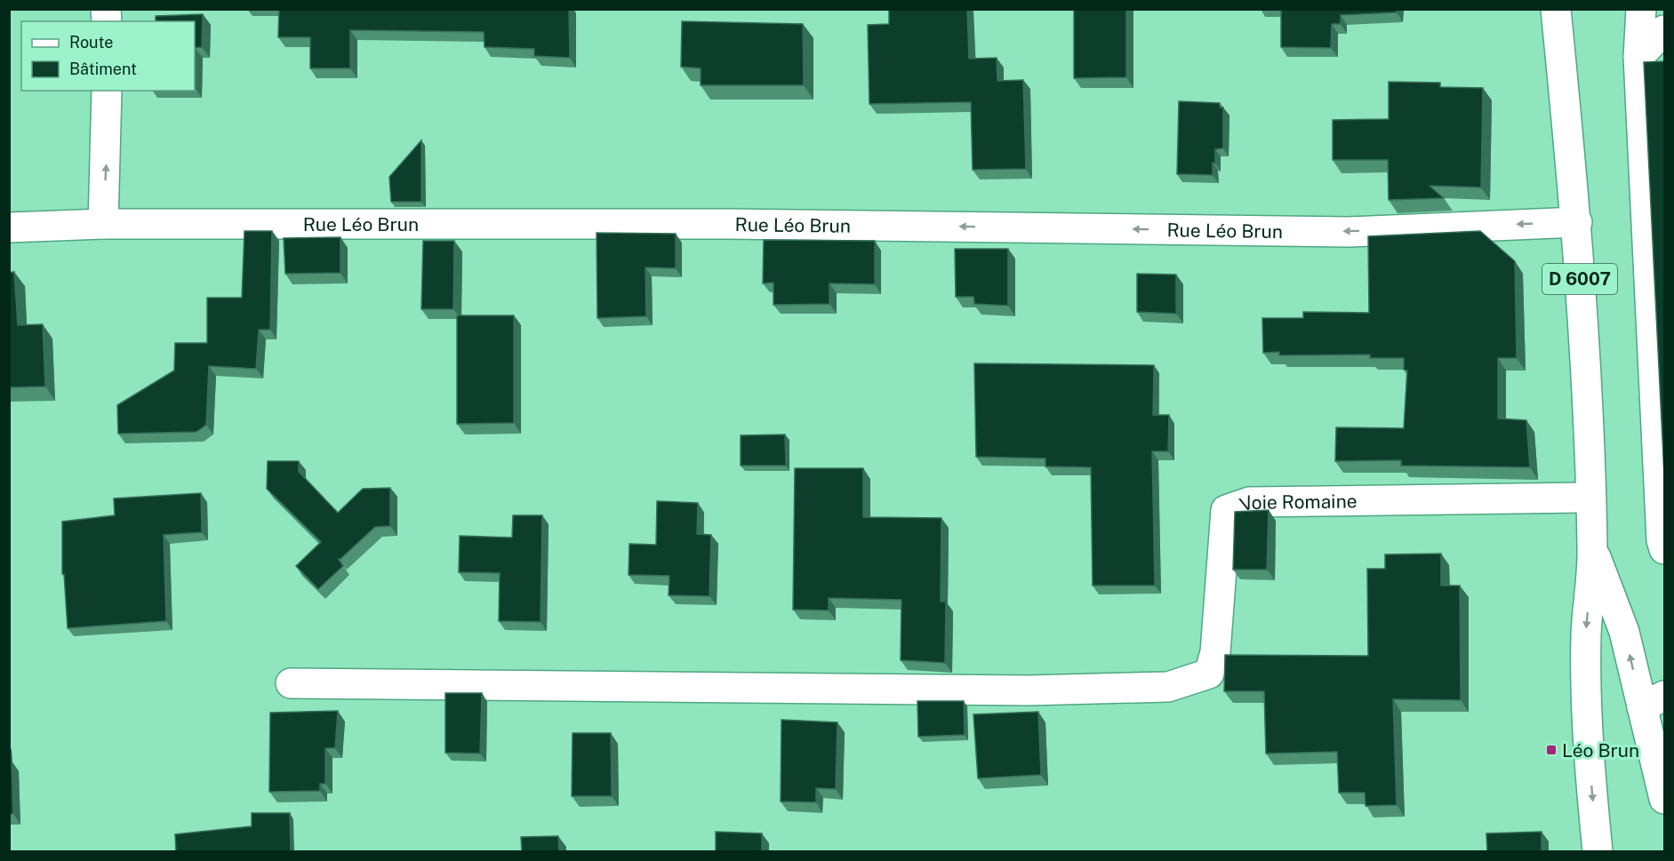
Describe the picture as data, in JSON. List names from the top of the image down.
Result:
{
  "streets": {
    "street": ["Rue Léo Brun", "D 6007", "Voie Romaine"]
  },
  "crossings": [
    ["Rue Léo Brun", "D 6007"],
    ["D 6007", "Voie Romaine"]
  ],
  "one_way": ["Rue Léo Brun"],
  "places": {
    "transit": ["Léo Brun"]
  },
  "legend": ["Route", "Bâtiment"]
}
